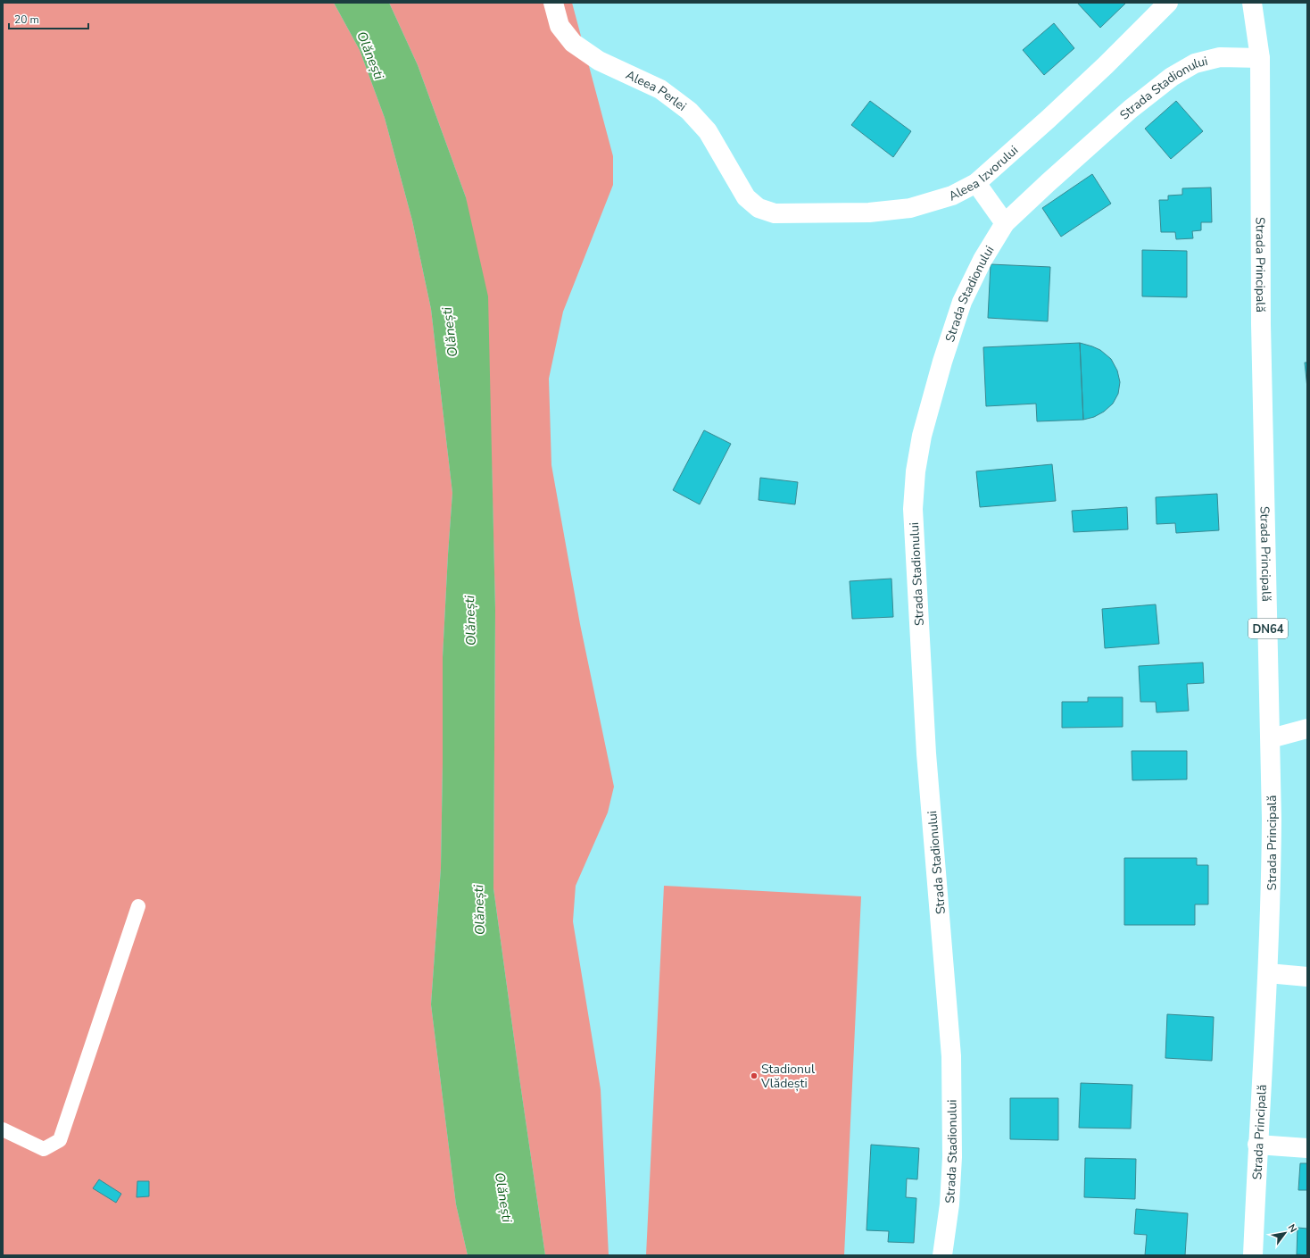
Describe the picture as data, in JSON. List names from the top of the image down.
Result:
{
  "streets": {
    "street": [
      "Strada Stadionului",
      "Aleea Perlei",
      "Aleea Izvorului",
      "Strada Principală",
      "DN64"
    ]
  },
  "crossings": [
    ["Strada Stadionului", "Strada Principală"],
    ["Aleea Perlei", "Aleea Izvorului"]
  ],
  "water": ["Olănești"],
  "places": ["Stadionul Vlădești"],
  "scale_bar": "20 m",
  "north": "top right"
}
